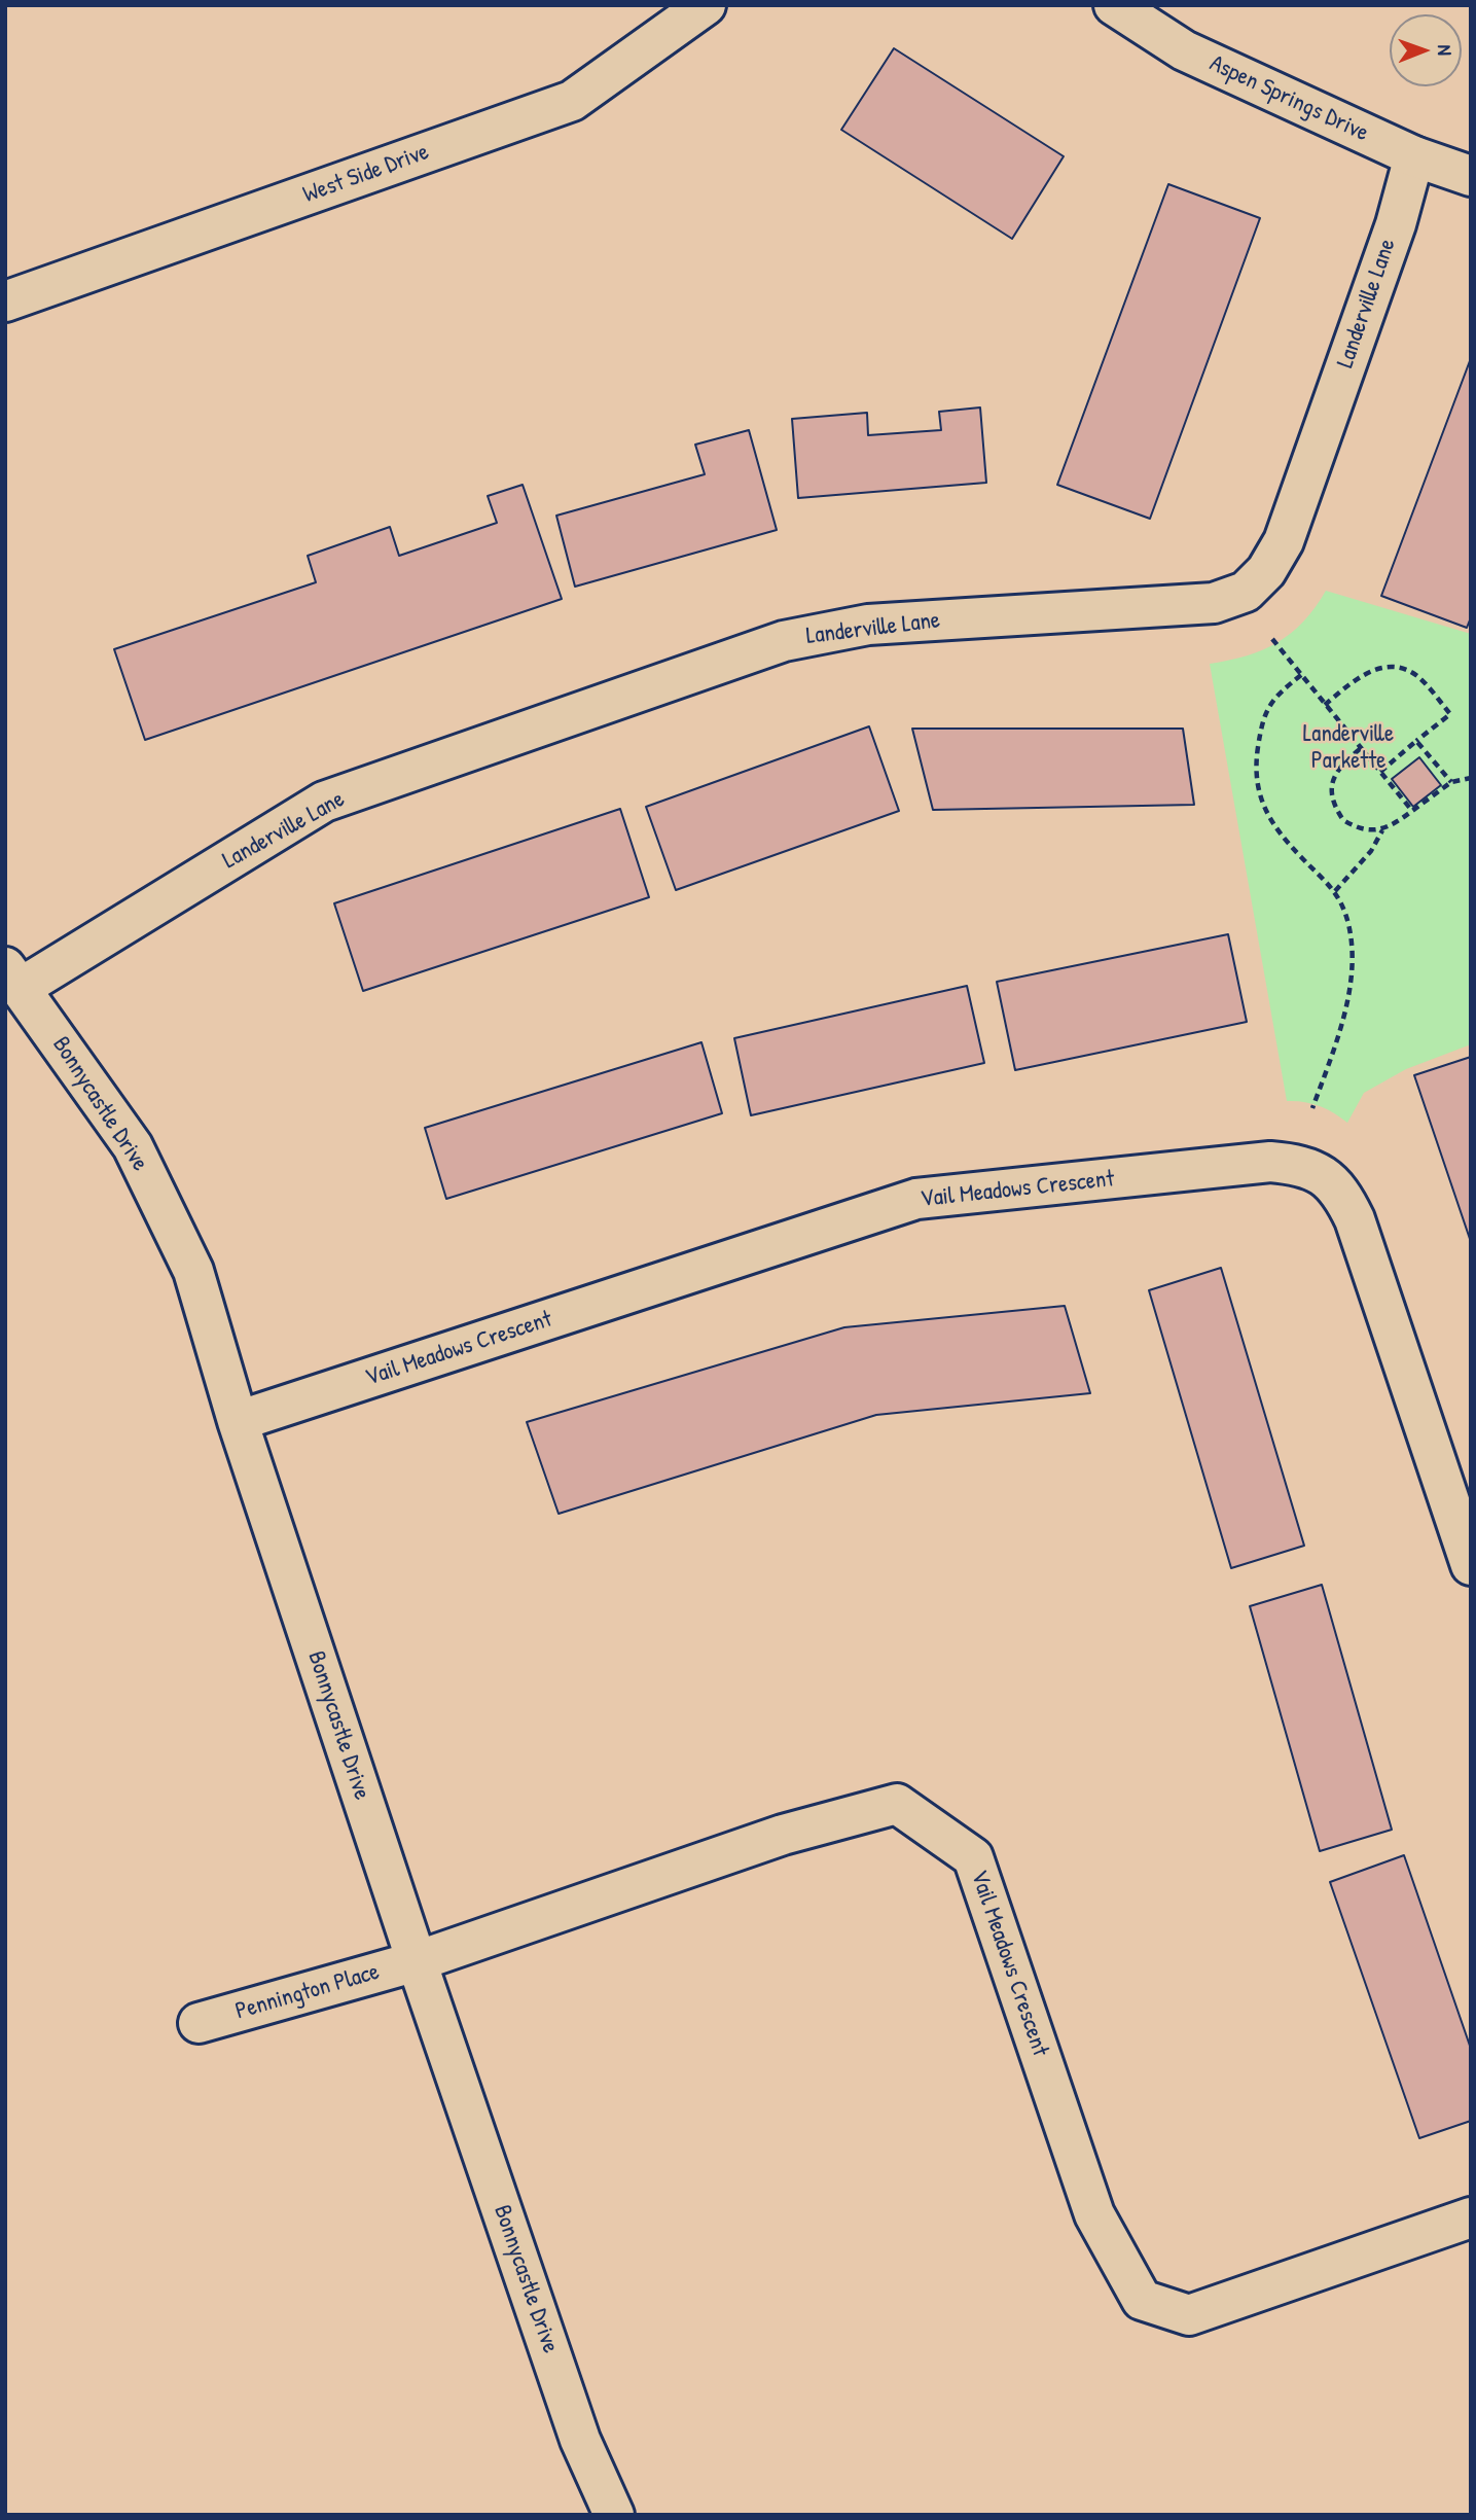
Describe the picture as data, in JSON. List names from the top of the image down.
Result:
{
  "streets": {
    "street": [
      "Aspen Springs Drive",
      "West Side Drive",
      "Landerville Lane",
      "Bonnycastle Drive",
      "Vail Meadows Crescent",
      "Pennington Place"
    ]
  },
  "crossings": [
    ["Aspen Springs Drive", "Landerville Lane"],
    ["Landerville Lane", "Bonnycastle Drive"],
    ["Bonnycastle Drive", "Vail Meadows Crescent"],
    ["Bonnycastle Drive", "Pennington Place"],
    ["Vail Meadows Crescent", "Pennington Place"]
  ],
  "parks": ["Landerville Parkette"],
  "north": "right"
}
